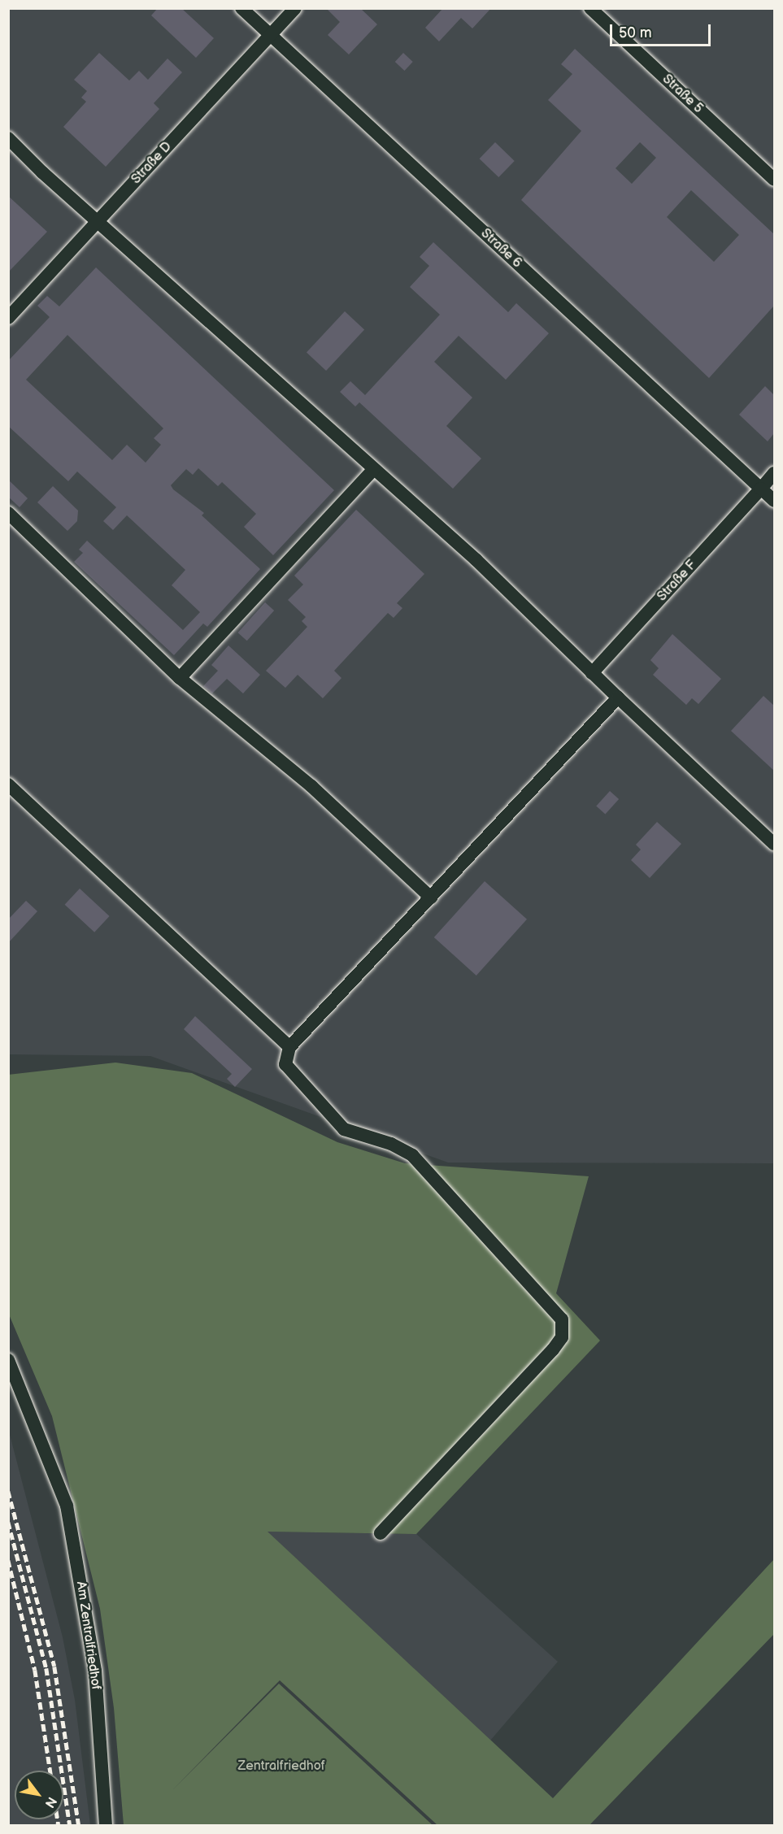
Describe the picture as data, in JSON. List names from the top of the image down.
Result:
{
  "streets": {
    "street": [
      "Straße 5",
      "Straße D",
      "Straße 6",
      "Straße F",
      "Am Zentralfriedhof"
    ]
  },
  "crossings": [
    ["Straße D", "Straße 6"],
    ["Straße 6", "Straße F"]
  ],
  "parks": ["Zentralfriedhof"],
  "scale_bar": "50 m",
  "north": "bottom right"
}
